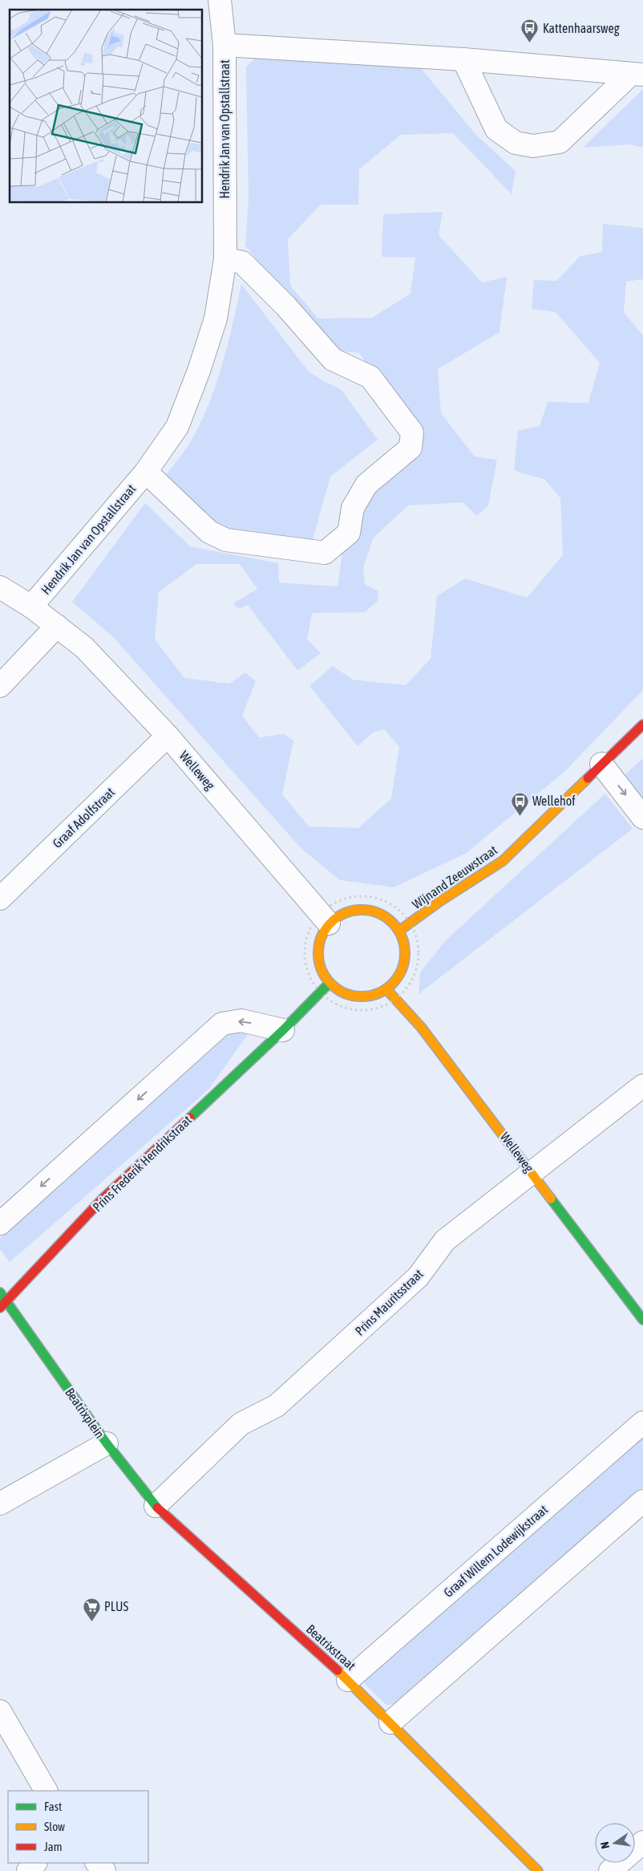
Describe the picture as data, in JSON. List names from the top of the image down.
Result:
{
  "streets": {
    "main road": [
      "Welleweg",
      "Wijnand Zeeuwstraat",
      "Prins Frederik Hendrikstraat",
      "Beatrixplein",
      "Beatrixstraat"
    ],
    "street": [
      "Hendrik Jan van Opstallstraat",
      "Graaf Adolfstraat",
      "Prins Mauritsstraat",
      "Graaf Willem Lodewijkstraat"
    ]
  },
  "crossings": [
    ["Hendrik Jan van Opstallstraat", "Welleweg"],
    ["Welleweg", "Graaf Adolfstraat"],
    ["Welleweg", "Wijnand Zeeuwstraat"],
    ["Welleweg", "Prins Frederik Hendrikstraat"],
    ["Welleweg", "Prins Mauritsstraat"],
    ["Wijnand Zeeuwstraat", "Prins Frederik Hendrikstraat"],
    ["Prins Frederik Hendrikstraat", "Beatrixplein"],
    ["Prins Mauritsstraat", "Beatrixstraat"],
    ["Beatrixplein", "Beatrixstraat"],
    ["Graaf Willem Lodewijkstraat", "Beatrixstraat"]
  ],
  "places": {
    "bus stop": ["Kattenhaarsweg", "Wellehof"],
    "supermarket": ["PLUS"]
  },
  "legend": ["Fast", "Slow", "Jam"],
  "north": "left"
}
